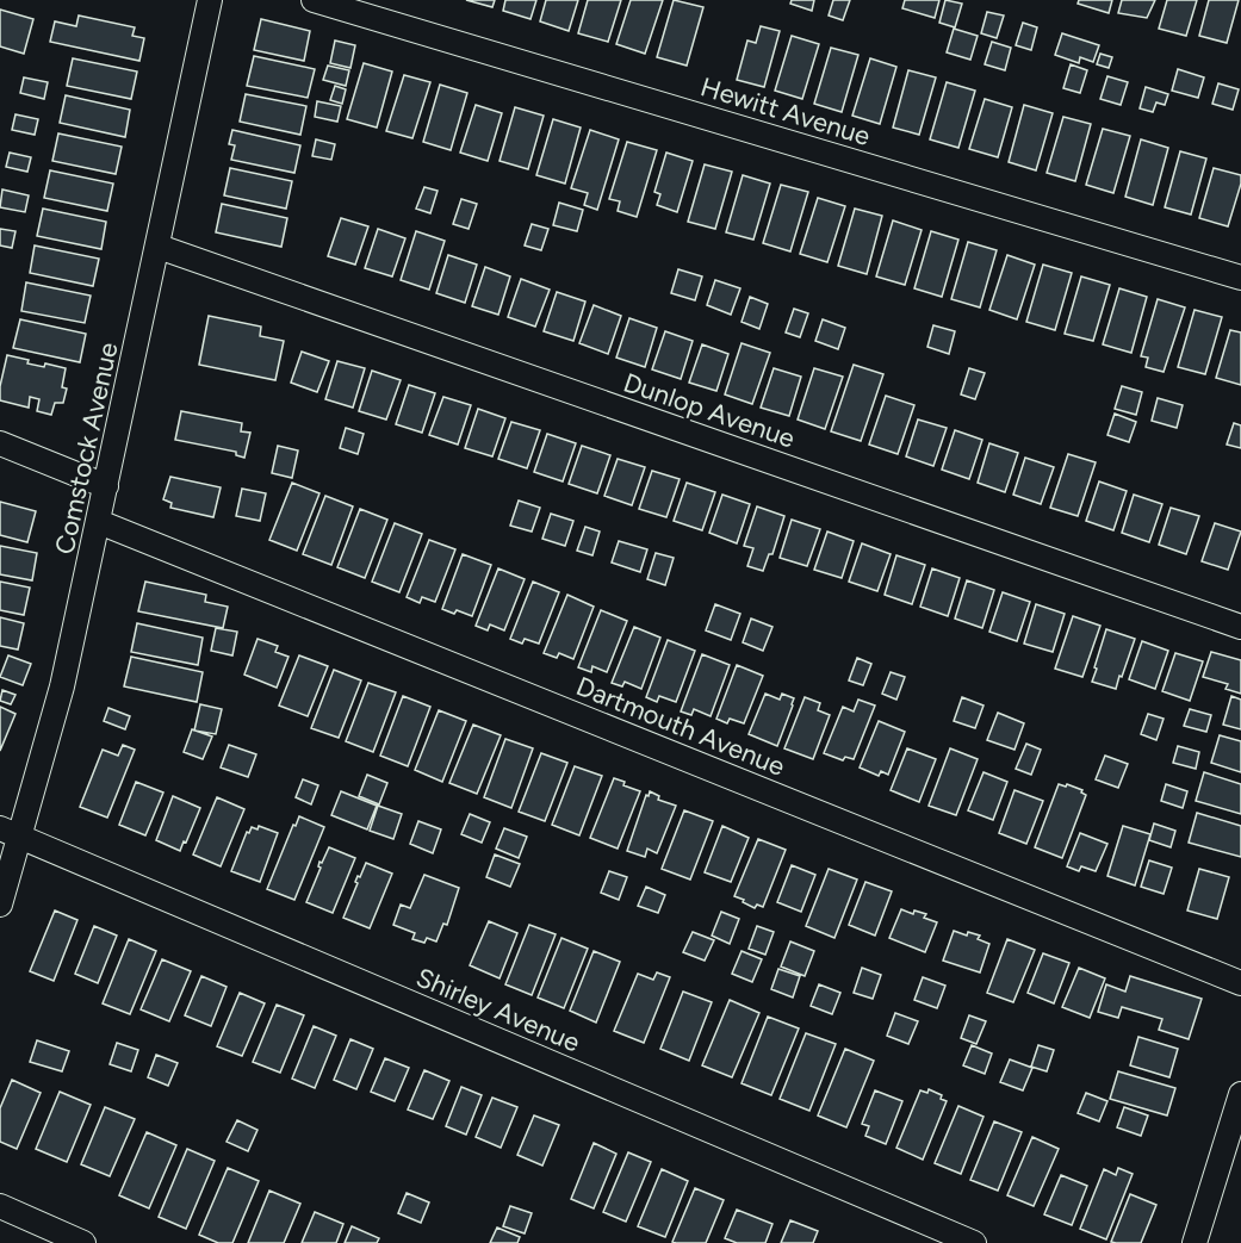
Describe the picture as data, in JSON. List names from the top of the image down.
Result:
{
  "streets": {
    "street": [
      "Hewitt Avenue",
      "Dunlop Avenue",
      "Comstock Avenue",
      "Dartmouth Avenue",
      "Shirley Avenue"
    ]
  },
  "crossings": [
    ["Dunlop Avenue", "Comstock Avenue"],
    ["Comstock Avenue", "Dartmouth Avenue"],
    ["Comstock Avenue", "Shirley Avenue"]
  ]
}
